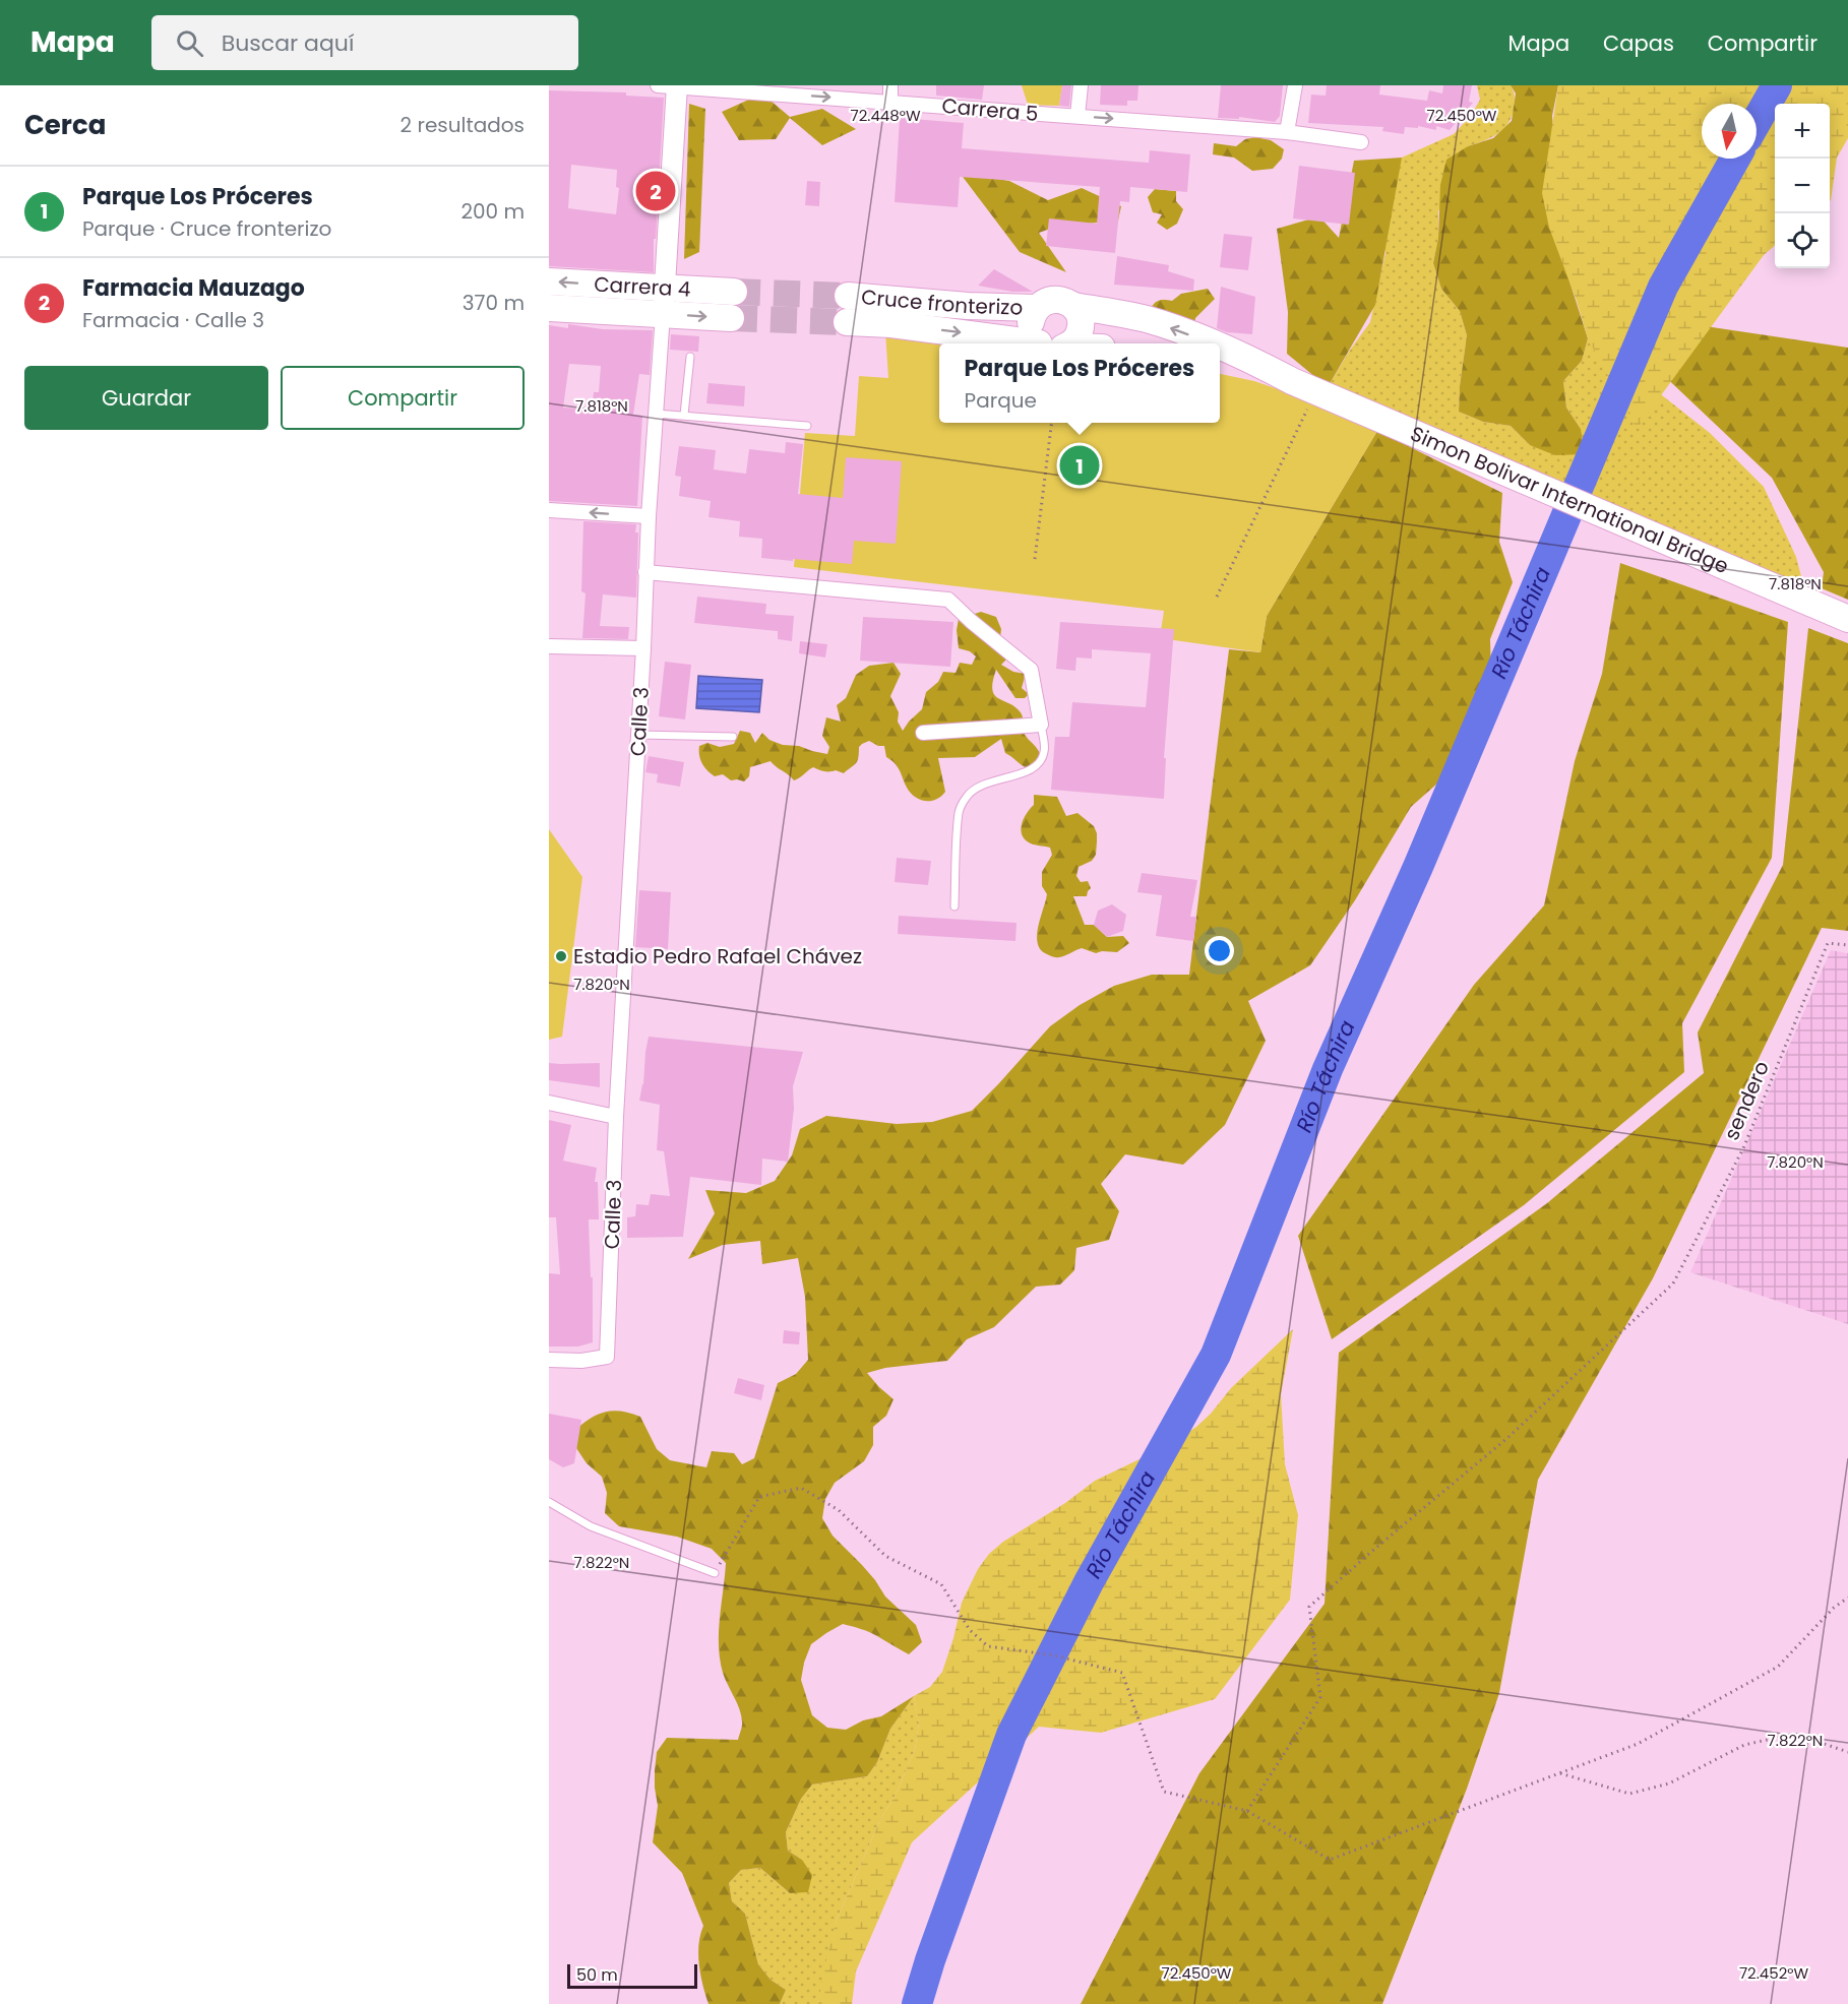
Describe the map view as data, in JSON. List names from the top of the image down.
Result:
{
  "streets": {
    "highway": ["Carrera 4", "Cruce fronterizo", "Simon Bolivar International Bridge"],
    "street": ["Carrera 5", "Calle 3"],
    "path": ["sendero"]
  },
  "crossings": [
    ["Carrera 5", "Calle 3"],
    ["Carrera 4", "Calle 3"],
    ["Cruce fronterizo", "Simon Bolivar International Bridge"]
  ],
  "one_way": ["Carrera 5"],
  "water": ["Río Táchira"],
  "places": ["Estadio Pedro Rafael Chávez"],
  "scale_bar": "50 m",
  "north": "bottom",
  "page": {
    "header": "Mapa",
    "search": "Buscar aquí",
    "nav": ["Mapa", "Capas", "Compartir"],
    "heading": ["Cerca", "2 resultados"],
    "map_buttons": ["+", "−"],
    "list": [
      {
        "mark": "1",
        "name": "Parque Los Próceres",
        "note": "Parque · Cruce fronterizo",
        "value": "200 m"
      },
      {
        "mark": "2",
        "name": "Farmacia Mauzago",
        "note": "Farmacia · Calle 3",
        "value": "370 m"
      }
    ],
    "pins": ["2", "1"],
    "popup": ["Parque Los Próceres", "Parque"],
    "buttons": ["Guardar", "Compartir"],
    "scale": "50 m"
  },
  "coordinates": [
    "72.448°W",
    "72.450°W",
    "7.818°N",
    "7.820°N",
    "7.822°N",
    "72.452°W"
  ]
}
